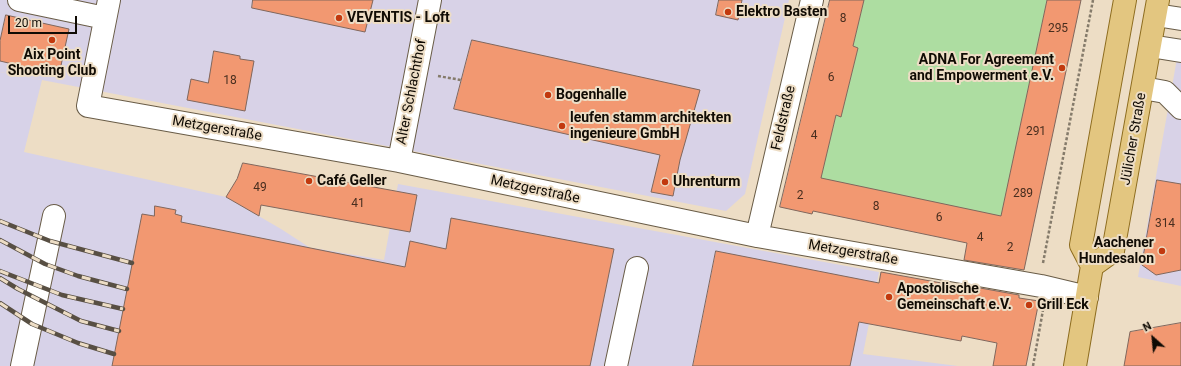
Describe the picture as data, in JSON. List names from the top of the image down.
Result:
{
  "streets": {
    "main road": ["Jülicher Straße"],
    "street": ["Alter Schlachthof", "Feldstraße", "Metzgerstraße"]
  },
  "crossings": [
    ["Alter Schlachthof", "Metzgerstraße"],
    ["Feldstraße", "Metzgerstraße"]
  ],
  "places": [
    "Elektro Basten",
    "VEVENTIS - Loft",
    "Aix Point Shooting Club",
    "ADNA For Agreement and Empowerment e.V.",
    "Bogenhalle",
    "leufen stamm architekten ingenieure GmbH",
    "Café Geller",
    "Uhrenturm",
    "Aachener Hundesalon",
    "Apostolische Gemeinschaft e.V.",
    "Grill Eck"
  ],
  "house_numbers": [
    "8",
    "295",
    "6",
    "18",
    "291",
    "4",
    "49",
    "289",
    "2",
    "41",
    "8",
    "6",
    "314",
    "4",
    "2"
  ],
  "scale_bar": "20 m",
  "north": "top left"
}
